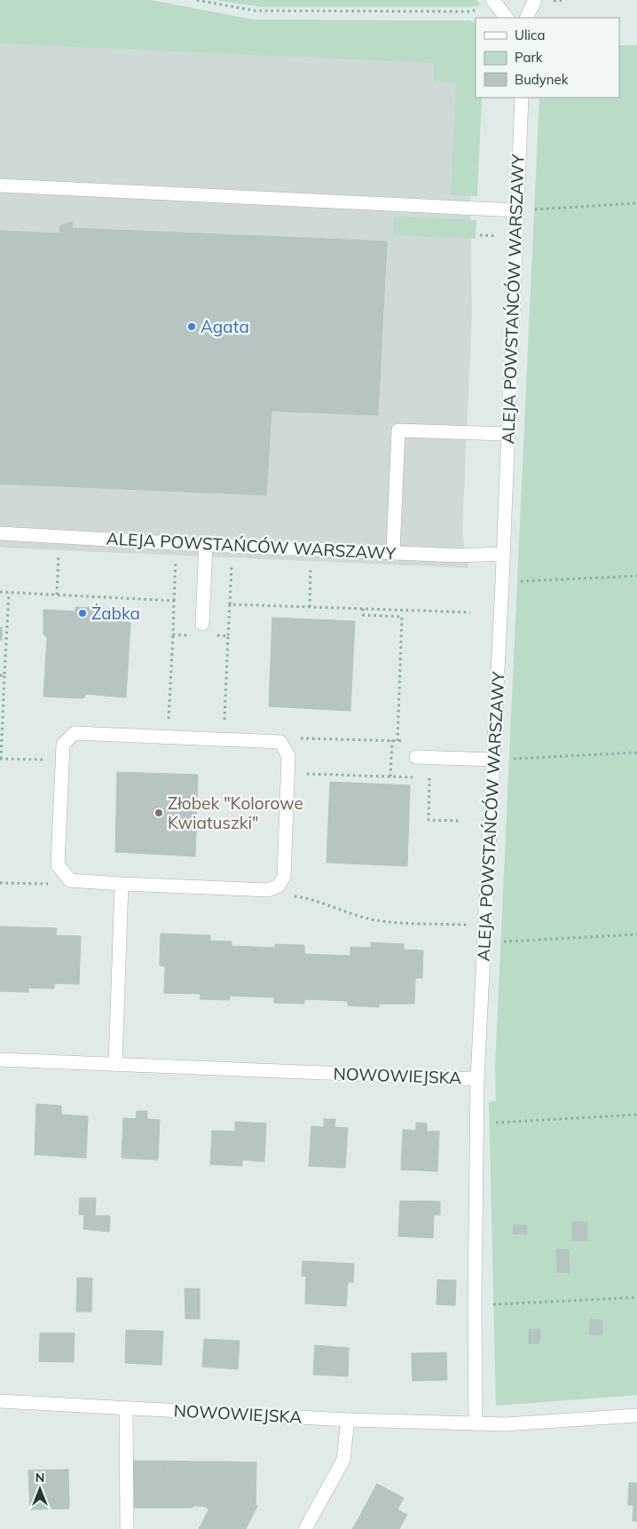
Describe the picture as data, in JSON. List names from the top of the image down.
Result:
{
  "streets": {
    "street": ["ALEJA POWSTAŃCÓW WARSZAWY", "NOWOWIEJSKA"]
  },
  "crossings": [
    ["ALEJA POWSTAŃCÓW WARSZAWY", "NOWOWIEJSKA"]
  ],
  "places": ["Agata", "Żabka", "Złobek \"Kolorowe Kwiatuszki\""],
  "legend": ["Ulica", "Park", "Budynek"],
  "north": "top"
}
